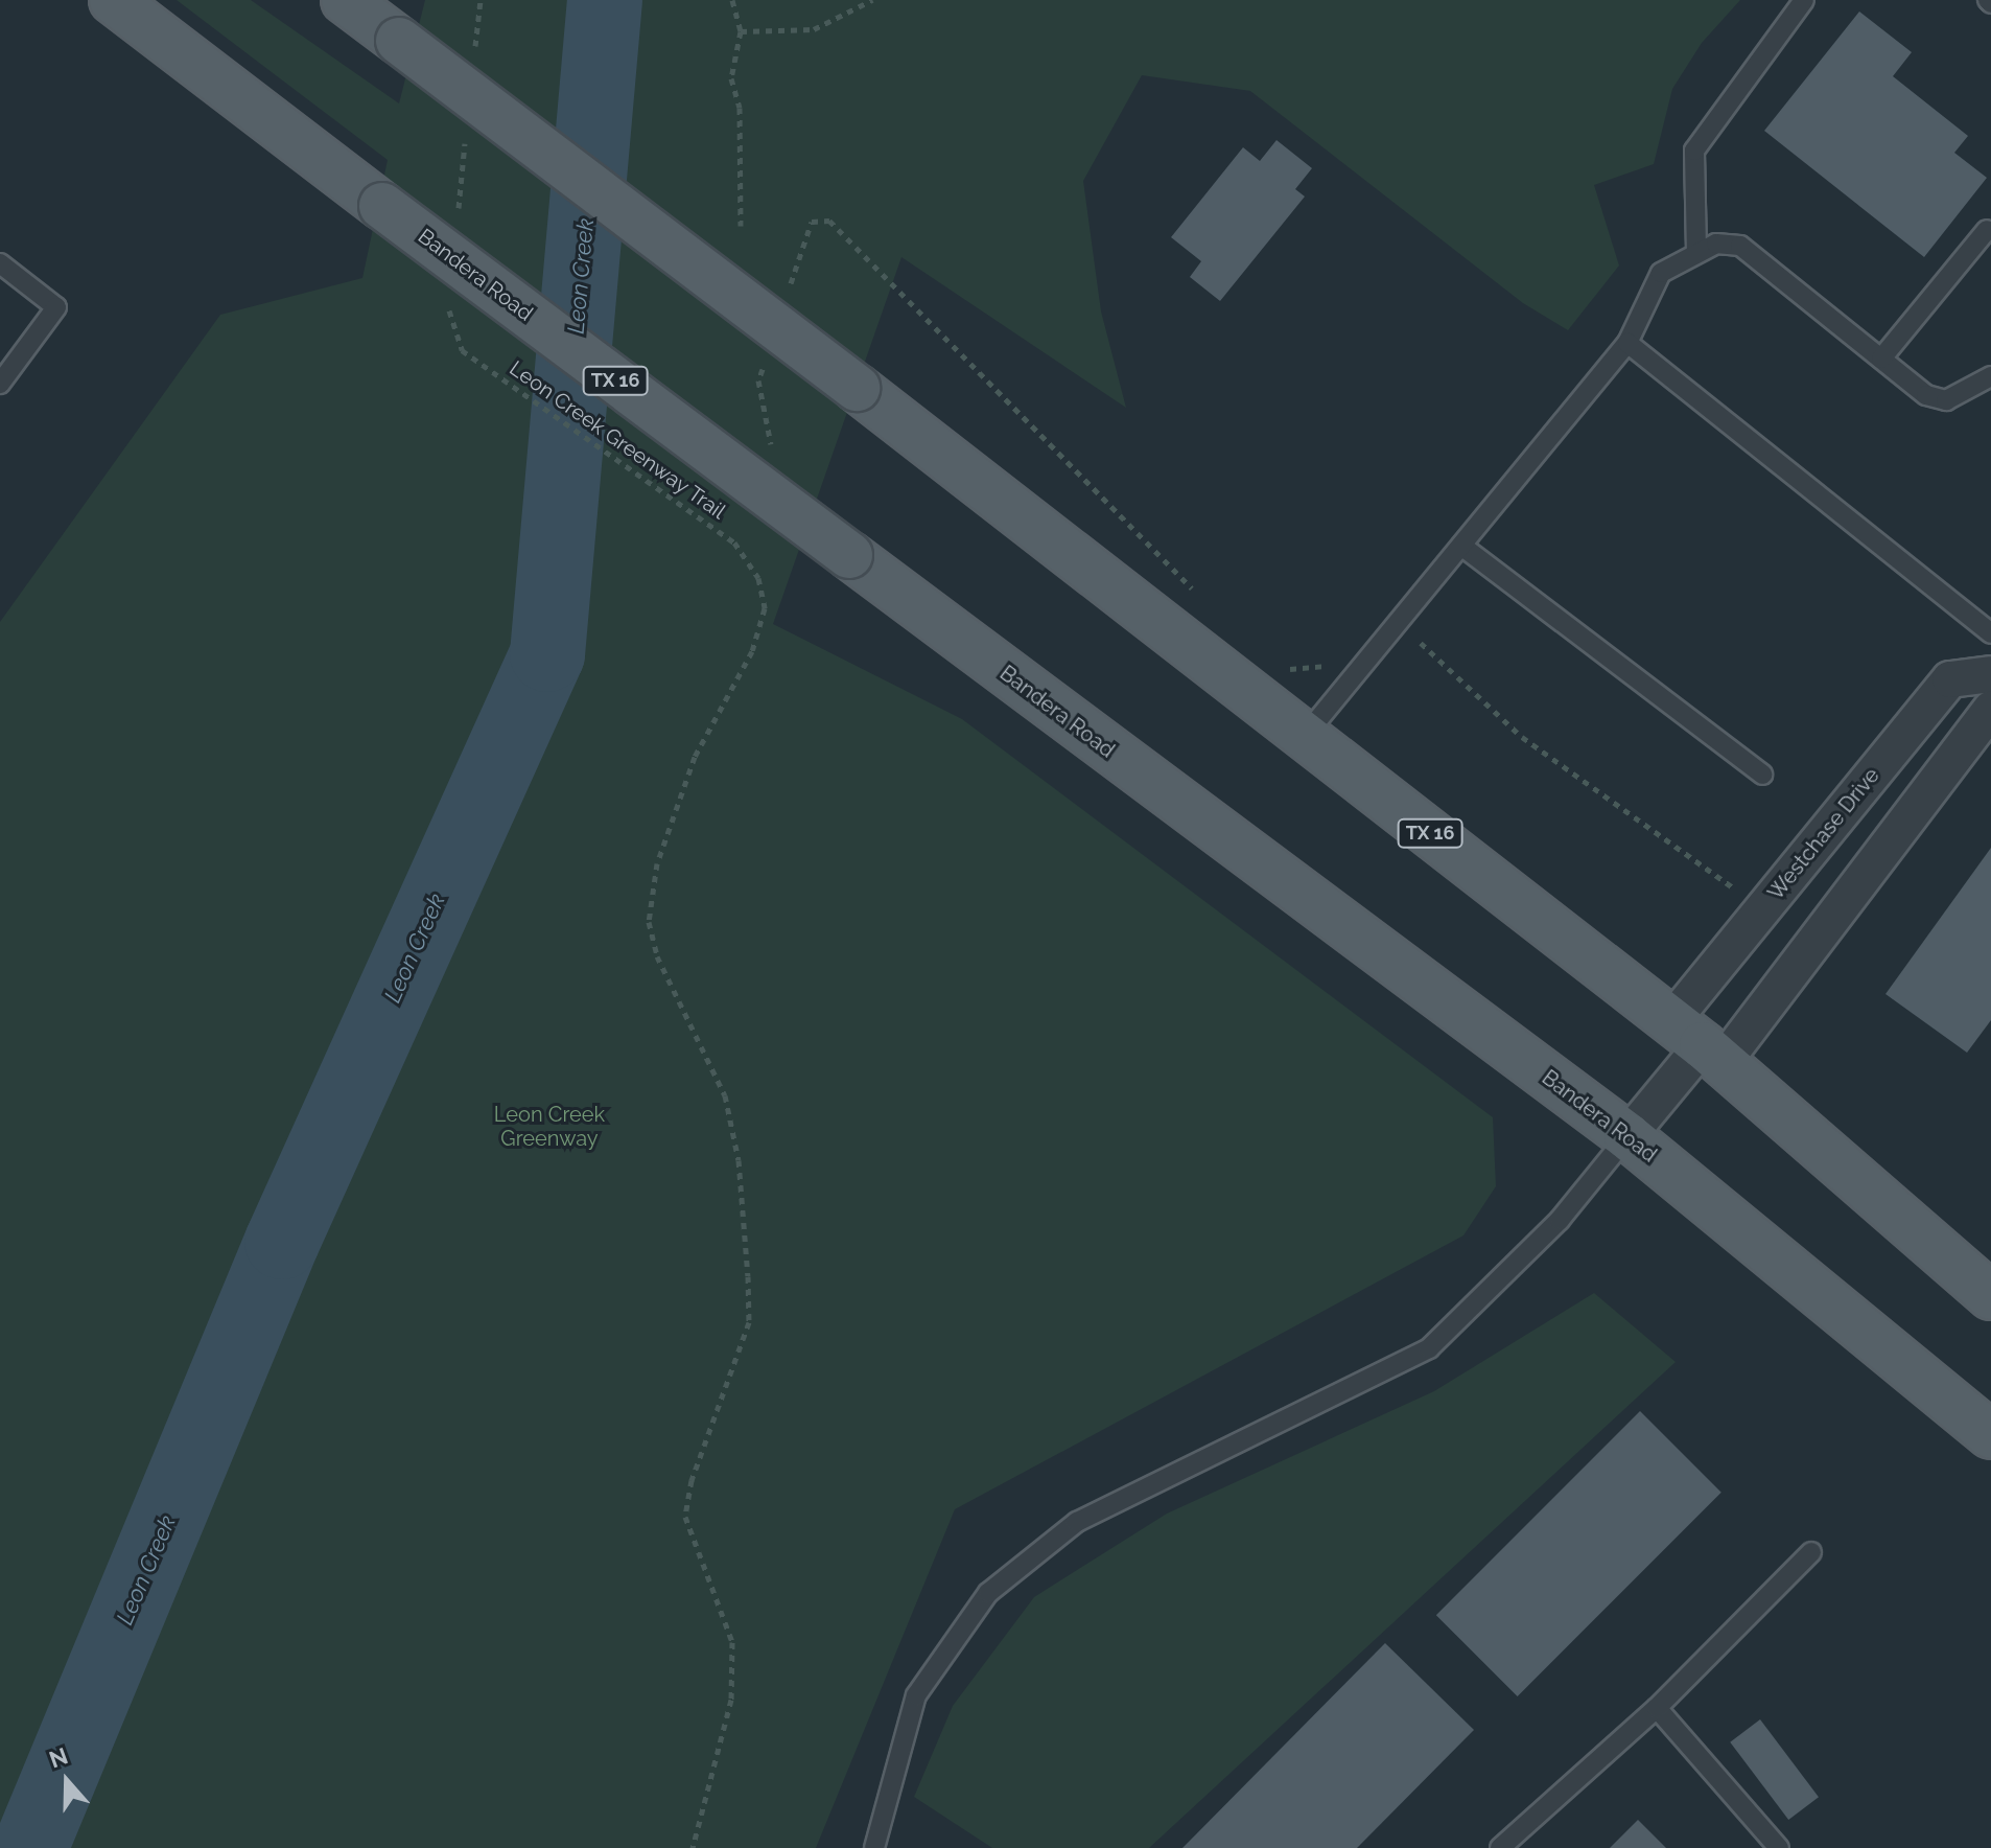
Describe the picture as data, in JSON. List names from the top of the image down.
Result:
{
  "streets": {
    "main road": ["Bandera Road", "TX 16"],
    "street": ["Westchase Drive"],
    "path": ["Leon Creek Greenway Trail"]
  },
  "crossings": [
    ["Bandera Road", "Westchase Drive"],
    ["TX 16", "Westchase Drive"]
  ],
  "water": ["Leon Creek"],
  "parks": ["Leon Creek Greenway"],
  "north": "top"
}
